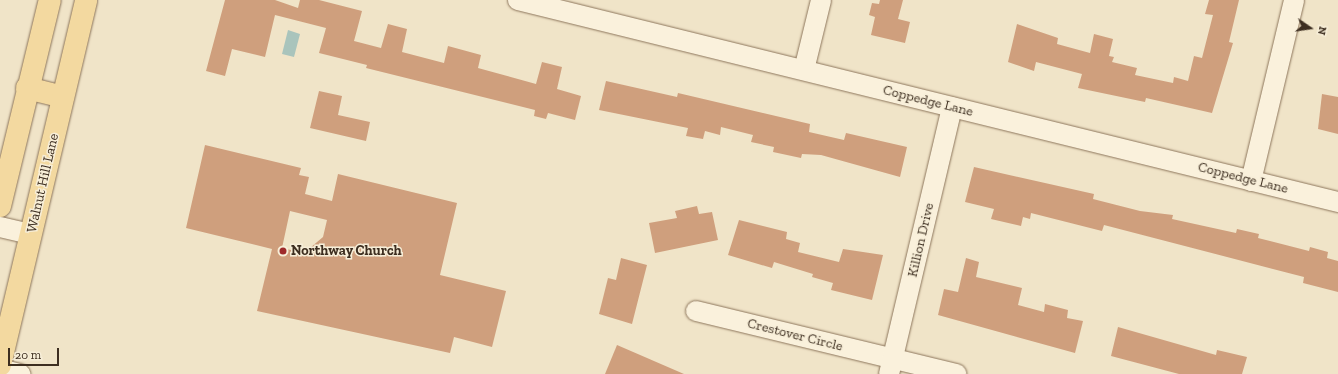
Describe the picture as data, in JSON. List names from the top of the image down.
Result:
{
  "streets": {
    "main road": ["Walnut Hill Lane"],
    "street": ["Coppedge Lane", "Killion Drive", "Crestover Circle"]
  },
  "crossings": [
    ["Coppedge Lane", "Killion Drive"],
    ["Killion Drive", "Crestover Circle"]
  ],
  "places": ["Northway Church"],
  "scale_bar": "20 m",
  "north": "right"
}
